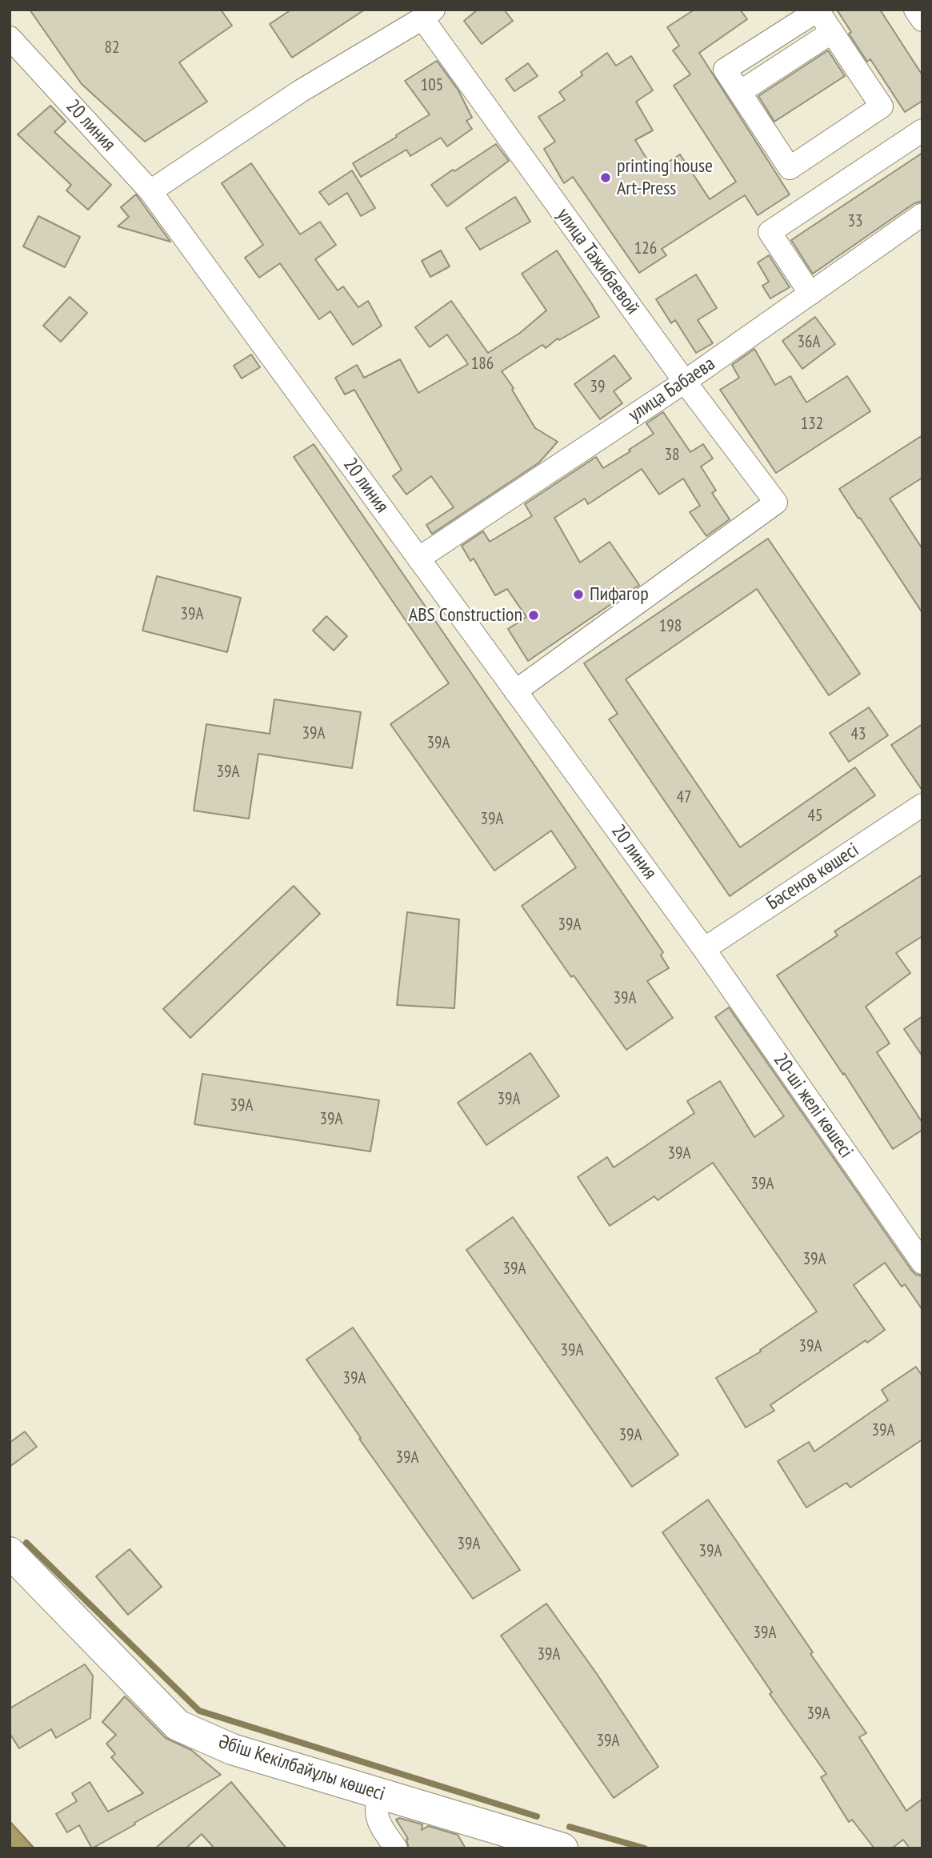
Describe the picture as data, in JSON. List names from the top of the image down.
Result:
{
  "streets": {
    "street": [
      "20 линия",
      "улица Тажибаевой",
      "улица Бабаева",
      "Бәсенов көшесі",
      "20-ші желі көшесі",
      "Әбіш Кекілбайұлы көшесі"
    ]
  },
  "crossings": [
    ["20 линия", "улица Тажибаевой"],
    ["20 линия", "улица Бабаева"],
    ["20 линия", "Бәсенов көшесі"],
    ["20 линия", "20-ші желі көшесі"],
    ["улица Тажибаевой", "улица Бабаева"],
    ["Бәсенов көшесі", "20-ші желі көшесі"]
  ],
  "places": ["printing house Art-Press", "Пифагор", "ABS Construction"],
  "house_numbers": [
    "82",
    "105",
    "33",
    "126",
    "36А",
    "186",
    "39",
    "132",
    "38",
    "39А",
    "198",
    "39А",
    "43",
    "39А",
    "39А",
    "47",
    "45",
    "39А",
    "39А",
    "39А",
    "39А",
    "39А",
    "39А",
    "39А",
    "39А",
    "39А",
    "39А",
    "39А",
    "39А",
    "39А",
    "39А",
    "39А",
    "39А",
    "39А",
    "39А",
    "39А",
    "39А",
    "39А",
    "39А"
  ]
}
